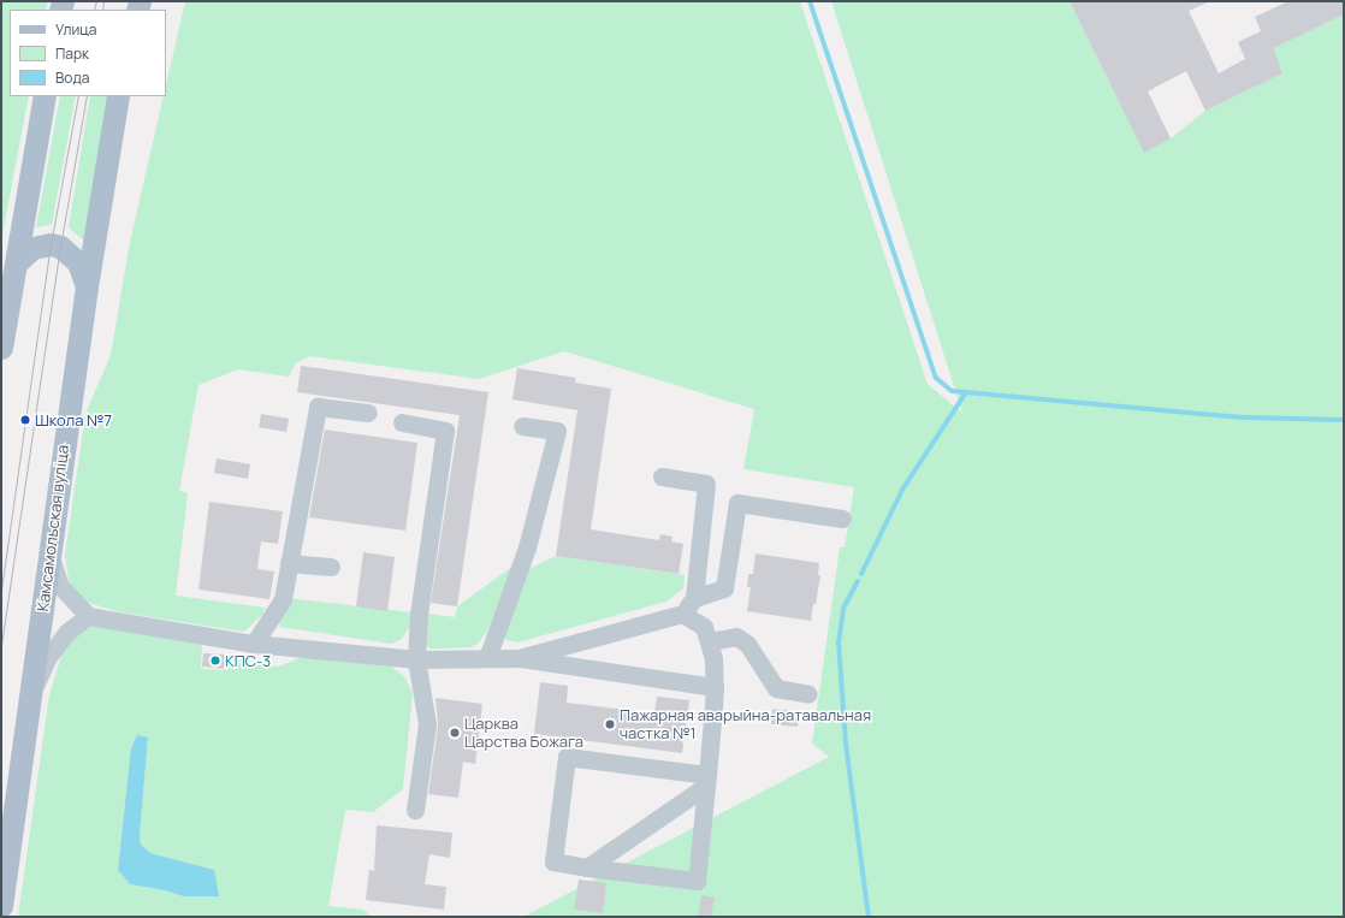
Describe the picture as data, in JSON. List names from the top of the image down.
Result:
{
  "streets": {
    "main road": ["Камсамольская вуліца"]
  },
  "places": [
    "Школа №7",
    "КПС-3",
    "Пажарная аварыйна-ратавальная частка №1",
    "Царква Царства Божага"
  ],
  "legend": ["Улица", "Парк", "Вода"]
}
